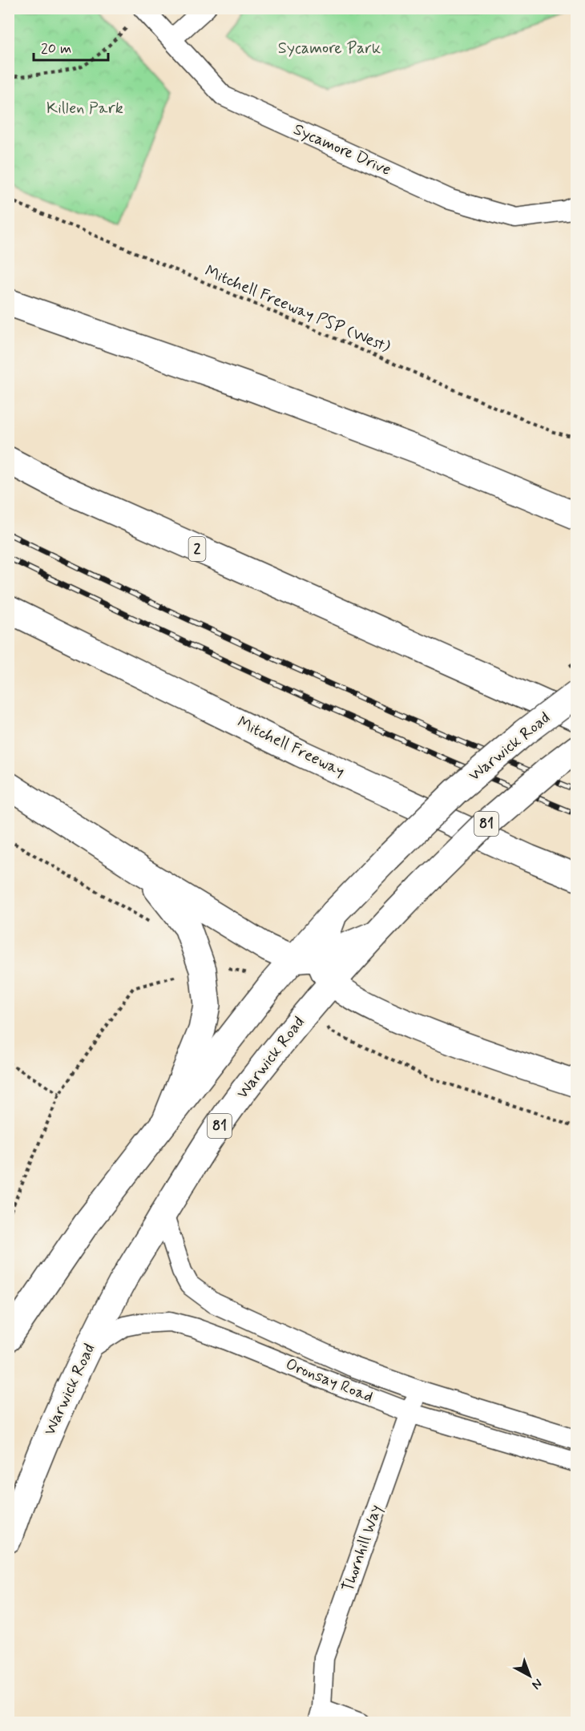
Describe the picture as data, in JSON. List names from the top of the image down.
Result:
{
  "streets": {
    "main road": [
      "2",
      "Mitchell Freeway",
      "Warwick Road",
      "81"
    ],
    "street": ["Sycamore Drive", "Oronsay Road", "Thornhill Way"],
    "path": ["Mitchell Freeway PSP (West)"]
  },
  "crossings": [
    ["Warwick Road", "Oronsay Road"],
    ["Oronsay Road", "Thornhill Way"]
  ],
  "parks": ["Sycamore Park", "Killen Park"],
  "scale_bar": "20 m",
  "north": "bottom right"
}
